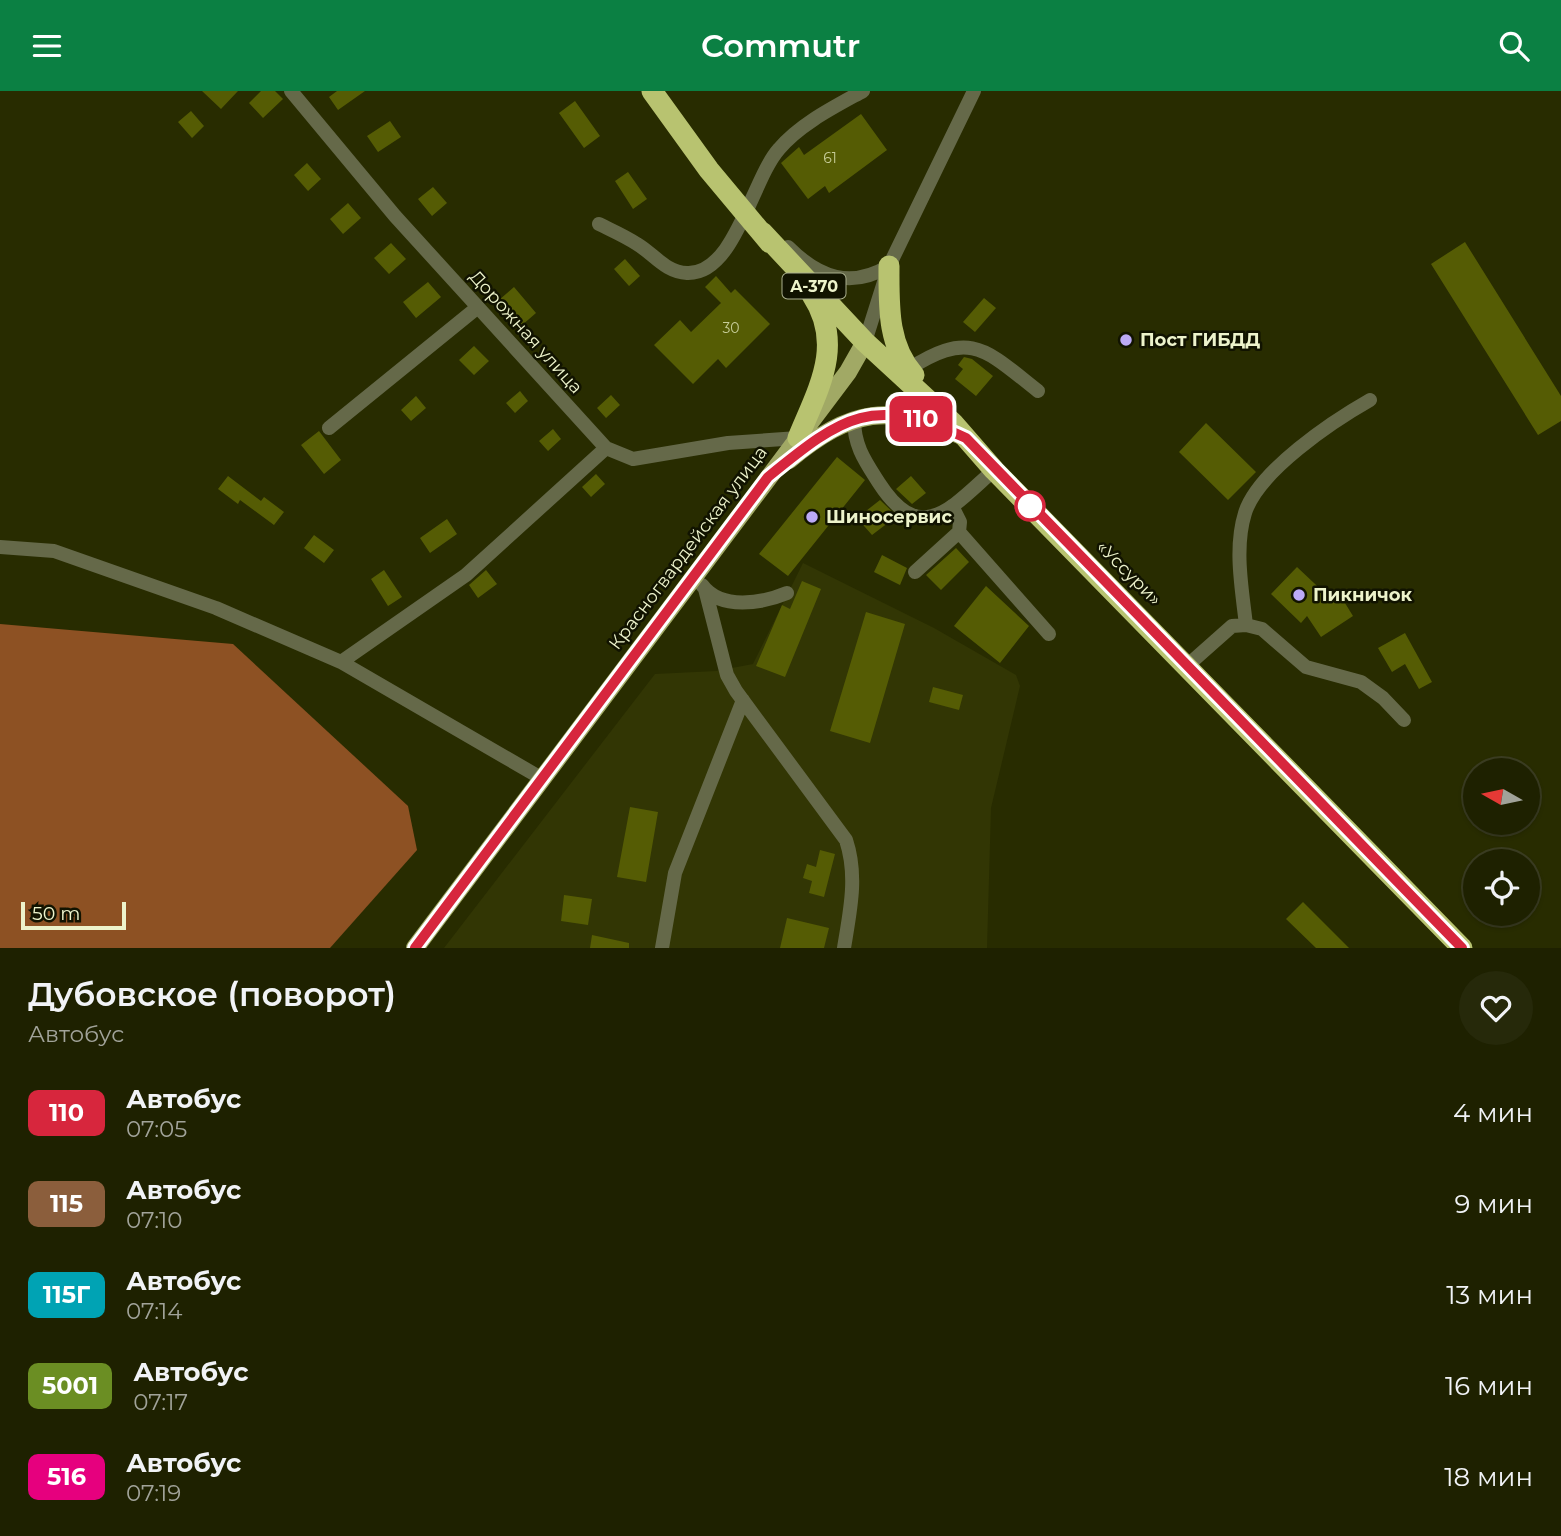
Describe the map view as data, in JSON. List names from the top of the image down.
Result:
{
  "streets": {
    "highway": ["А-370", "«Уссури»"],
    "main road": ["Красногвардейская улица"],
    "street": ["Дорожная улица"]
  },
  "crossings": [
    ["А-370", "«Уссури»"],
    ["Красногвардейская улица", "«Уссури»"]
  ],
  "places": ["Пост ГИБДД", "Шиносервис", "Пикничок"],
  "lines": ["bus line 110"],
  "house_numbers": ["61", "30"],
  "scale_bar": "50 m",
  "north": "left",
  "page": {
    "header": "Commutr",
    "on_map": "110",
    "scale": "50 m",
    "heading": ["Дубовское (поворот)", "Автобус"],
    "list": [
      {
        "mark": "110",
        "name": "Автобус",
        "note": "07:05",
        "value": "4 мин"
      },
      {
        "mark": "115",
        "name": "Автобус",
        "note": "07:10",
        "value": "9 мин"
      },
      {
        "mark": "115Г",
        "name": "Автобус",
        "note": "07:14",
        "value": "13 мин"
      },
      {
        "mark": "5001",
        "name": "Автобус",
        "note": "07:17",
        "value": "16 мин"
      },
      {
        "mark": "516",
        "name": "Автобус",
        "note": "07:19",
        "value": "18 мин"
      }
    ]
  }
}
